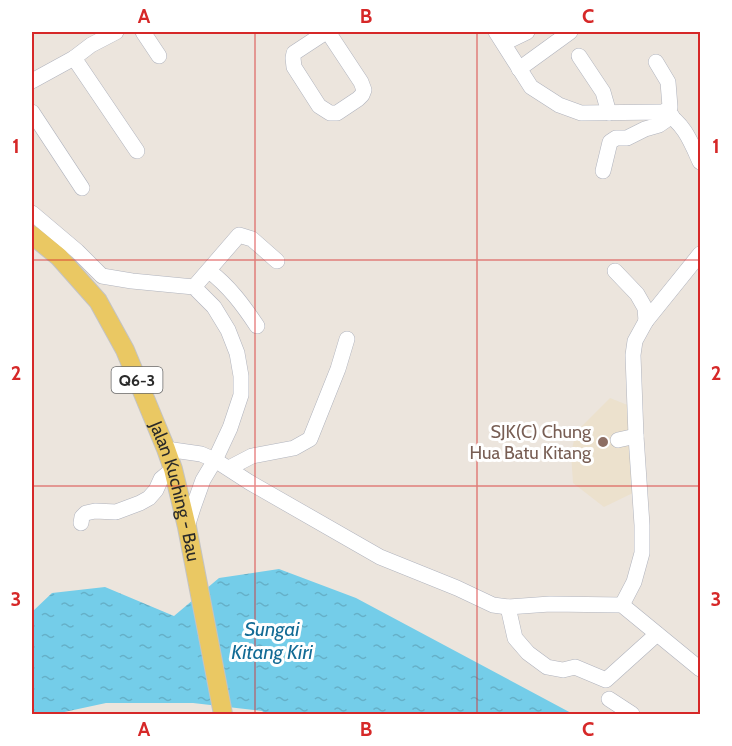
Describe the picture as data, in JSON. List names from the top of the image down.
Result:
{
  "streets": {
    "main road": ["Q6-3", "Jalan Kuching - Bau"]
  },
  "water": ["Sungai Kitang Kiri"],
  "places": ["SJK(C) Chung Hua Batu Kitang"],
  "grid": {
    "columns": ["A", "B", "C"],
    "rows": ["1", "2", "3"]
  }
}
